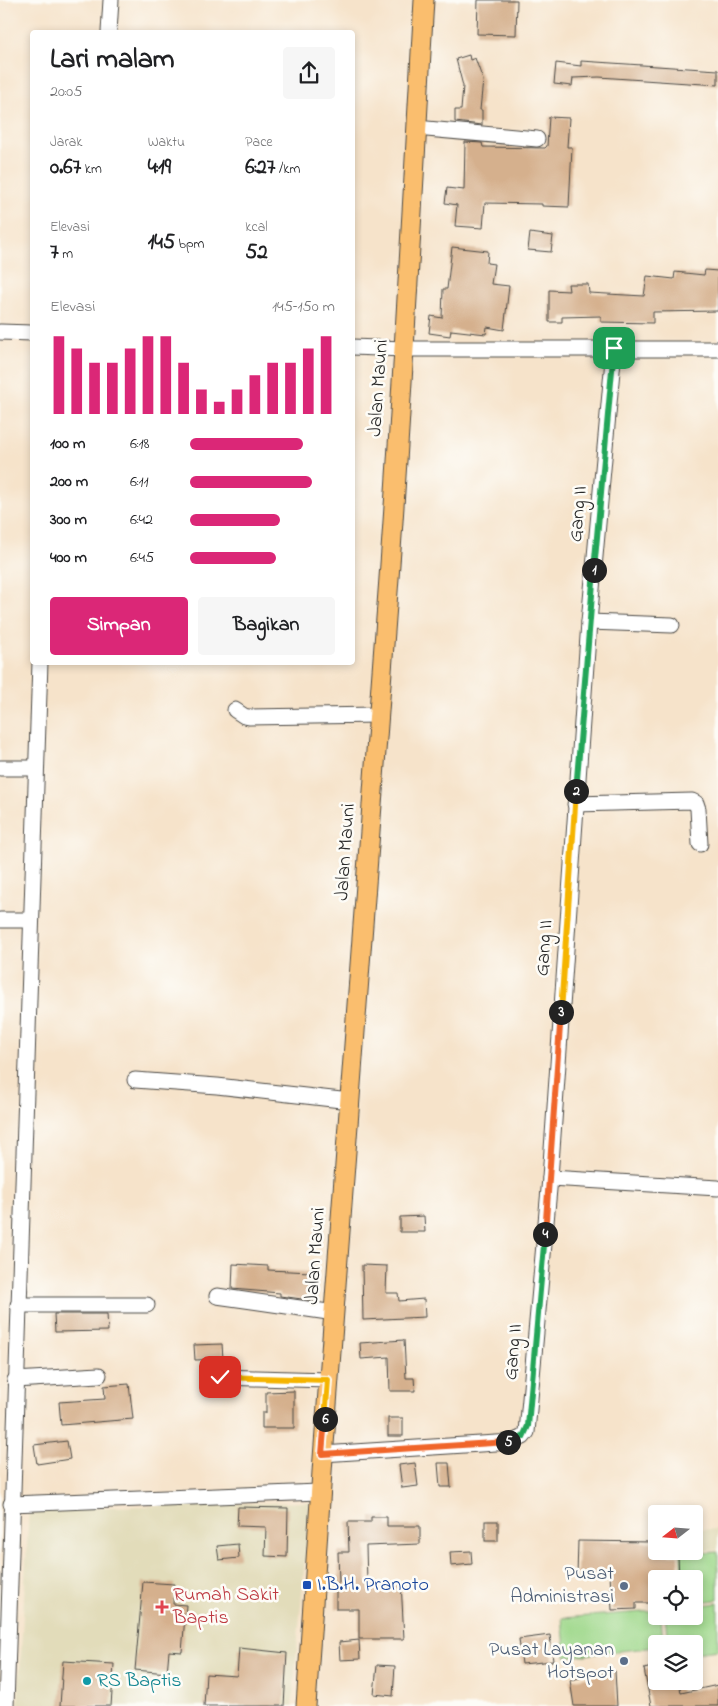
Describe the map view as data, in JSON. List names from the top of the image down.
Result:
{
  "streets": {
    "main road": ["Jalan Mauni"],
    "street": ["Gang II"]
  },
  "crossings": [
    ["Jalan Mauni", "Gang II"]
  ],
  "places": {
    "transit": ["I.B.H. Pranoto"],
    "other": ["Pusat Administrasi", "Pusat Layanan Hotspot", "RS Baptis"],
    "health": ["Rumah Sakit Baptis"]
  },
  "north": "left",
  "page": {
    "heading": ["Lari malam", "20:05"],
    "stats": [
      ["Jarak", "0.67 km"],
      ["Waktu", "4:19"],
      ["Pace", "6:27 /km"],
      ["Elevasi", "7 m"],
      ["145 bpm"],
      ["kcal", "52"]
    ],
    "chart": ["Elevasi", "145–150 m"],
    "list": [
      {
        "name": "100 m",
        "note": "6:18"
      },
      {
        "name": "200 m",
        "note": "6:11"
      },
      {
        "name": "300 m",
        "note": "6:42"
      },
      {
        "name": "400 m",
        "note": "6:45"
      }
    ],
    "pins": [
      "1",
      "2",
      "3",
      "4",
      "6",
      "5"
    ],
    "buttons": ["Simpan", "Bagikan"]
  }
}
